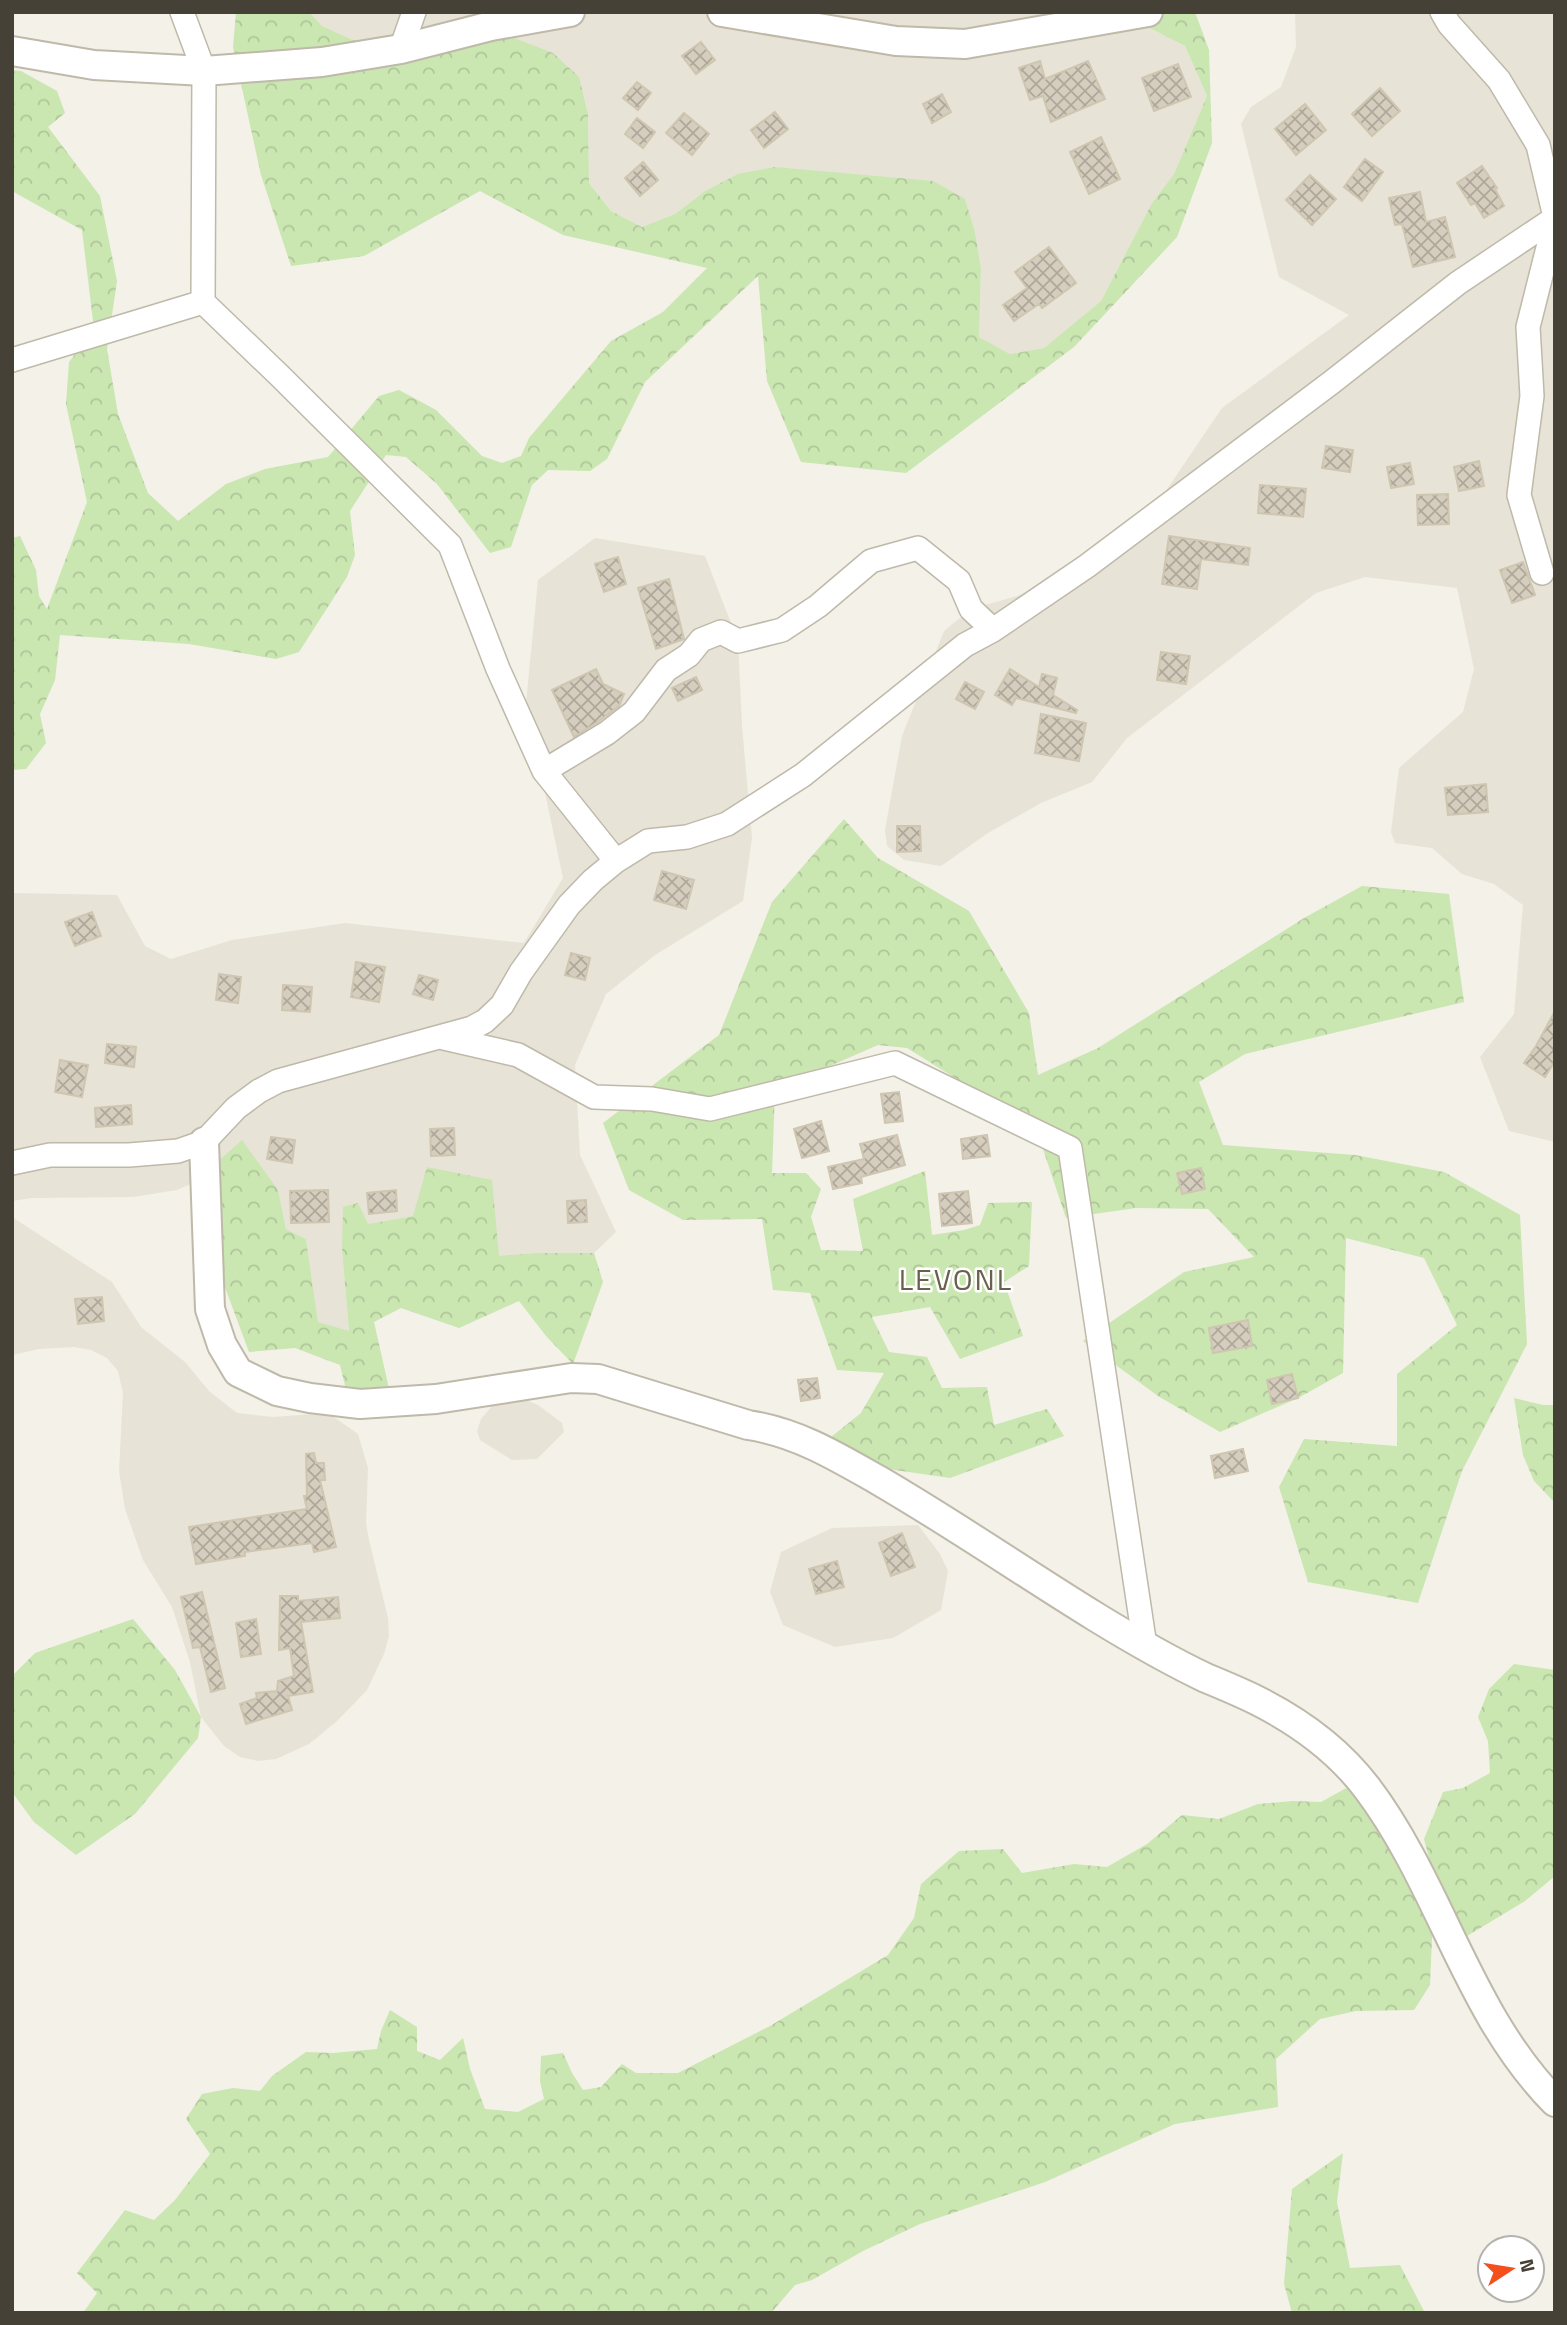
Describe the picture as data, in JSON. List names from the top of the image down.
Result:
{
  "districts": ["LEVONL"],
  "north": "right"
}
